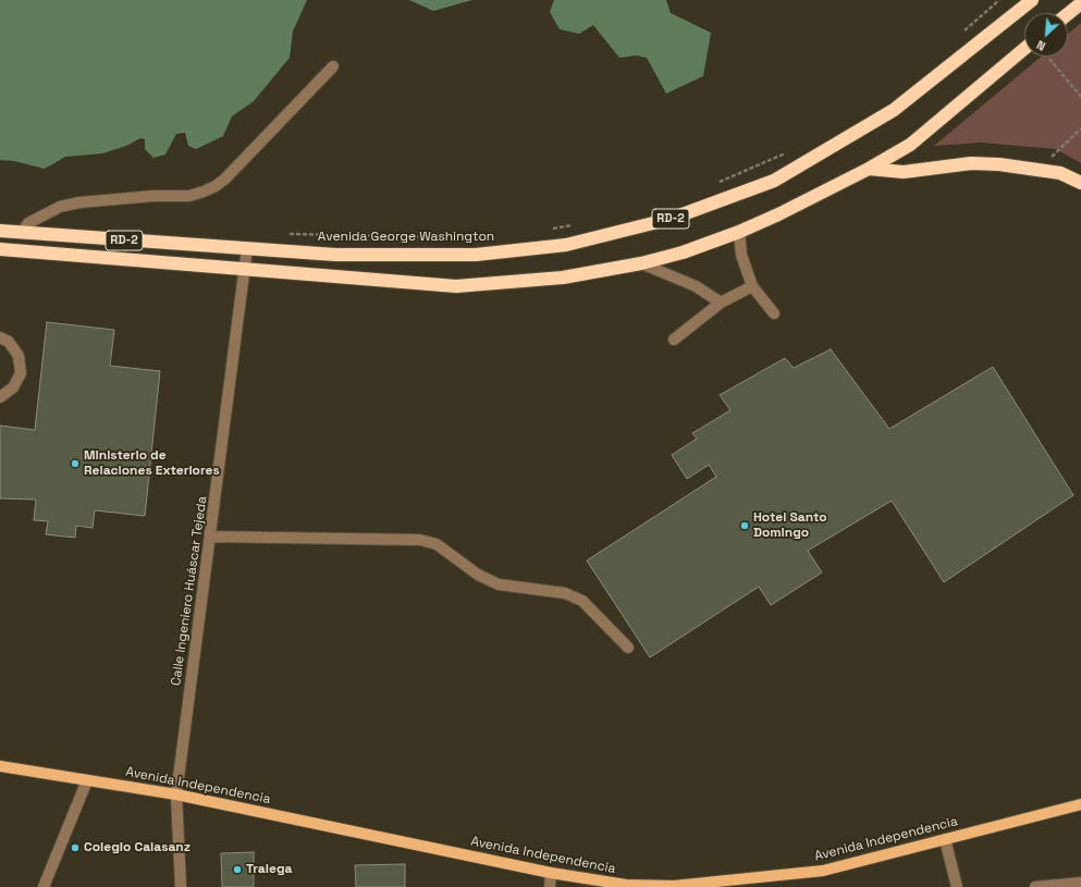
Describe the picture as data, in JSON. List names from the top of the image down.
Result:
{
  "streets": {
    "highway": ["RD-2", "Avenida George Washington"],
    "main road": ["Avenida Independencia"],
    "street": ["Calle Ingeniero Huáscar Tejeda"]
  },
  "crossings": [
    ["RD-2", "Calle Ingeniero Huáscar Tejeda"],
    ["Avenida George Washington", "Calle Ingeniero Huáscar Tejeda"],
    ["Calle Ingeniero Huáscar Tejeda", "Avenida Independencia"]
  ],
  "places": [
    "Ministerio de Relaciones Exteriores",
    "Hotel Santo Domingo",
    "Colegio Calasanz",
    "Tralega"
  ],
  "north": "bottom left"
}
